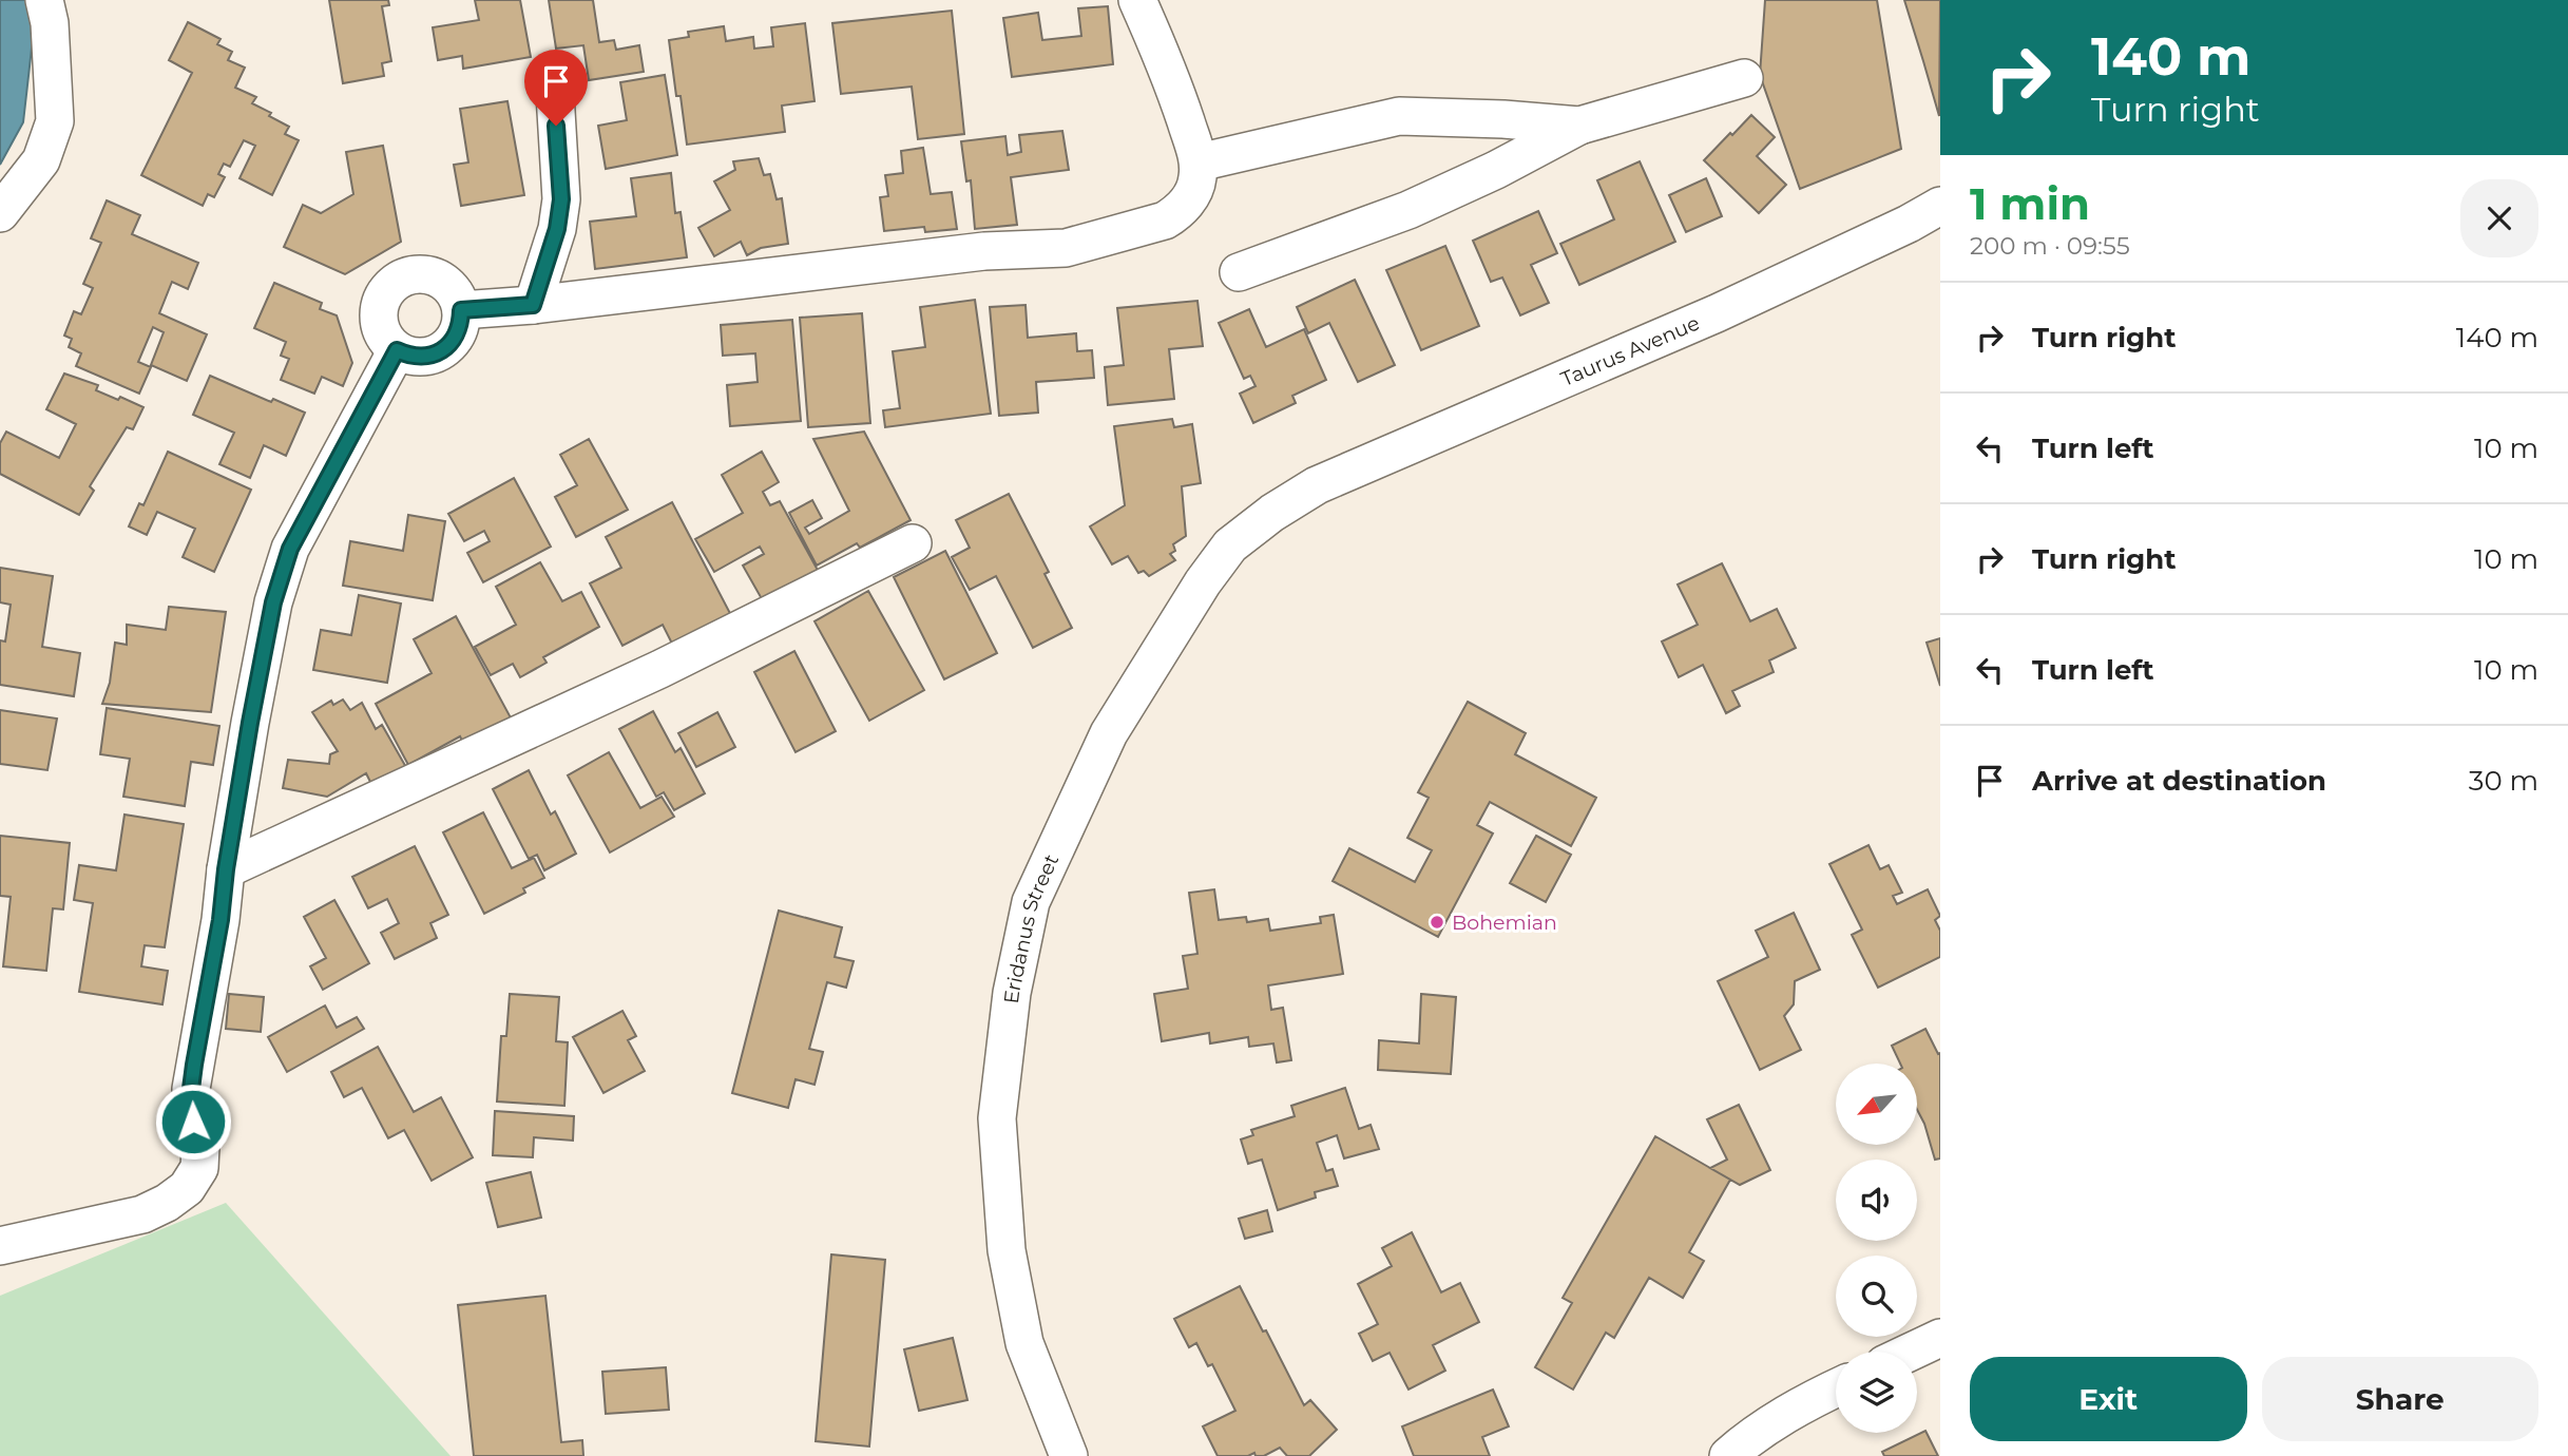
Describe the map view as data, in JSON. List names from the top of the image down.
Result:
{
  "streets": {
    "street": ["Taurus Avenue", "Eridanus Street"]
  },
  "crossings": [
    ["Taurus Avenue", "Eridanus Street"]
  ],
  "places": ["Bohemian"],
  "north": "bottom left",
  "page": {
    "turn": ["140 m", "Turn right"],
    "heading": ["1 min", "200 m · 09:55"],
    "list": [
      {
        "name": "Turn right",
        "value": "140 m"
      },
      {
        "name": "Turn left",
        "value": "10 m"
      },
      {
        "name": "Turn right",
        "value": "10 m"
      },
      {
        "name": "Turn left",
        "value": "10 m"
      },
      {
        "name": "Arrive at destination",
        "value": "30 m"
      }
    ],
    "buttons": ["Exit", "Share"]
  }
}
